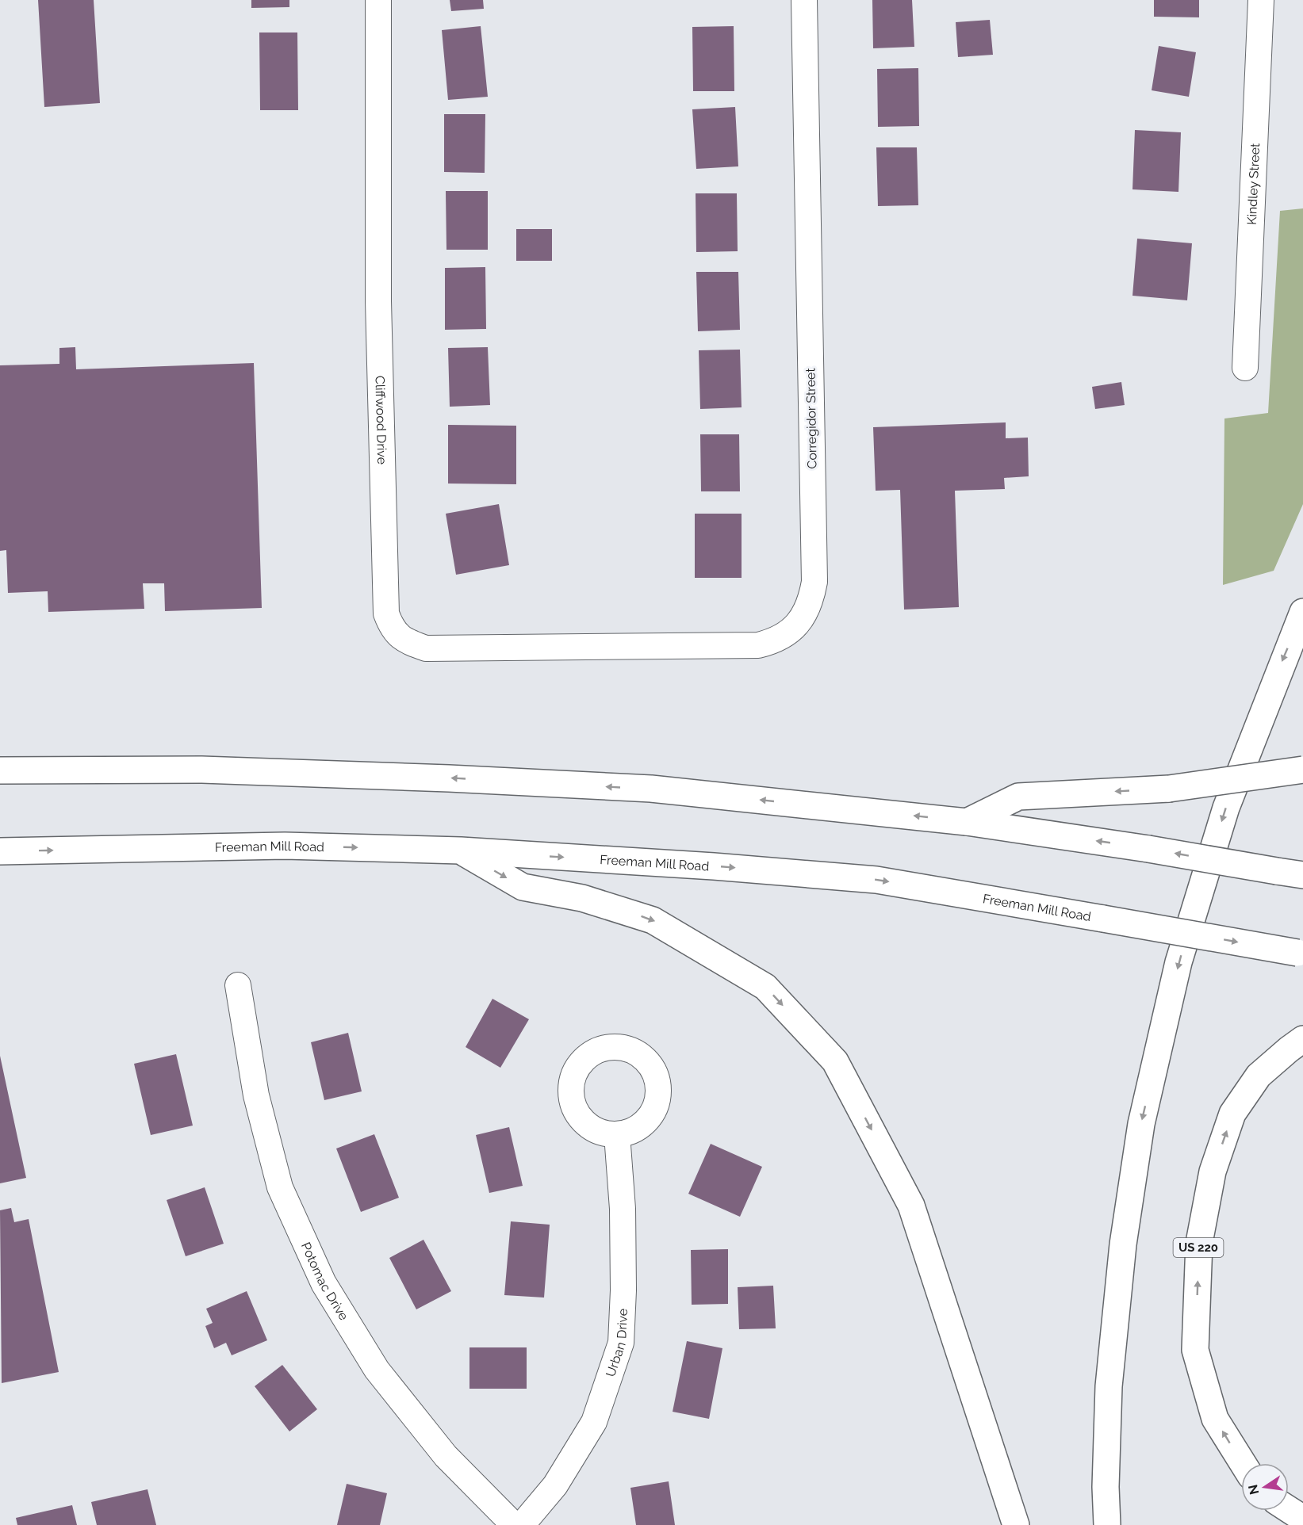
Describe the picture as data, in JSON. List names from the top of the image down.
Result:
{
  "streets": {
    "highway": ["Freeman Mill Road", "US 220"],
    "street": [
      "Kindley Street",
      "Corregidor Street",
      "Cliffwood Drive",
      "Potomac Drive",
      "Urban Drive"
    ]
  },
  "crossings": [
    ["Corregidor Street", "Cliffwood Drive"]
  ],
  "north": "left"
}
